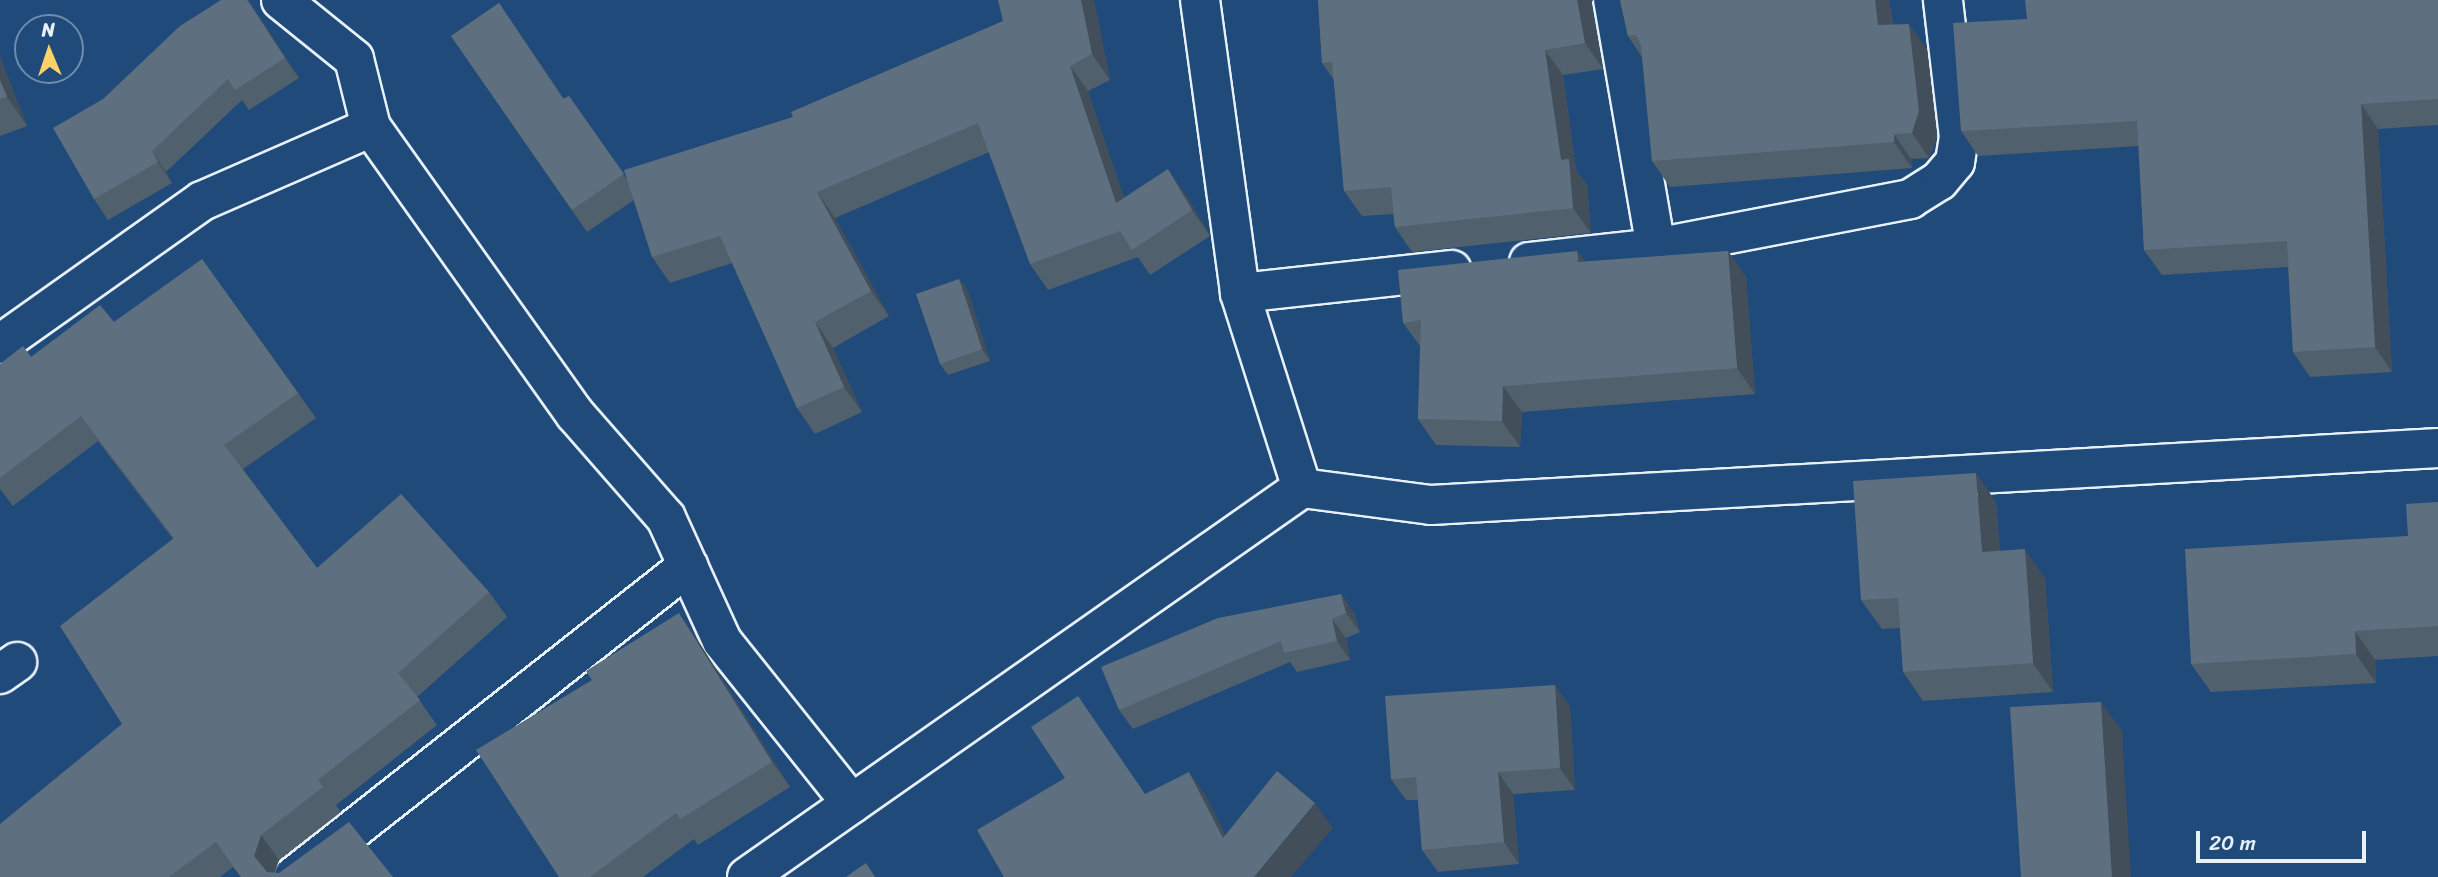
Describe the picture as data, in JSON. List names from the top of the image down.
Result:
{
  "scale_bar": "20 m",
  "north": "top"
}
